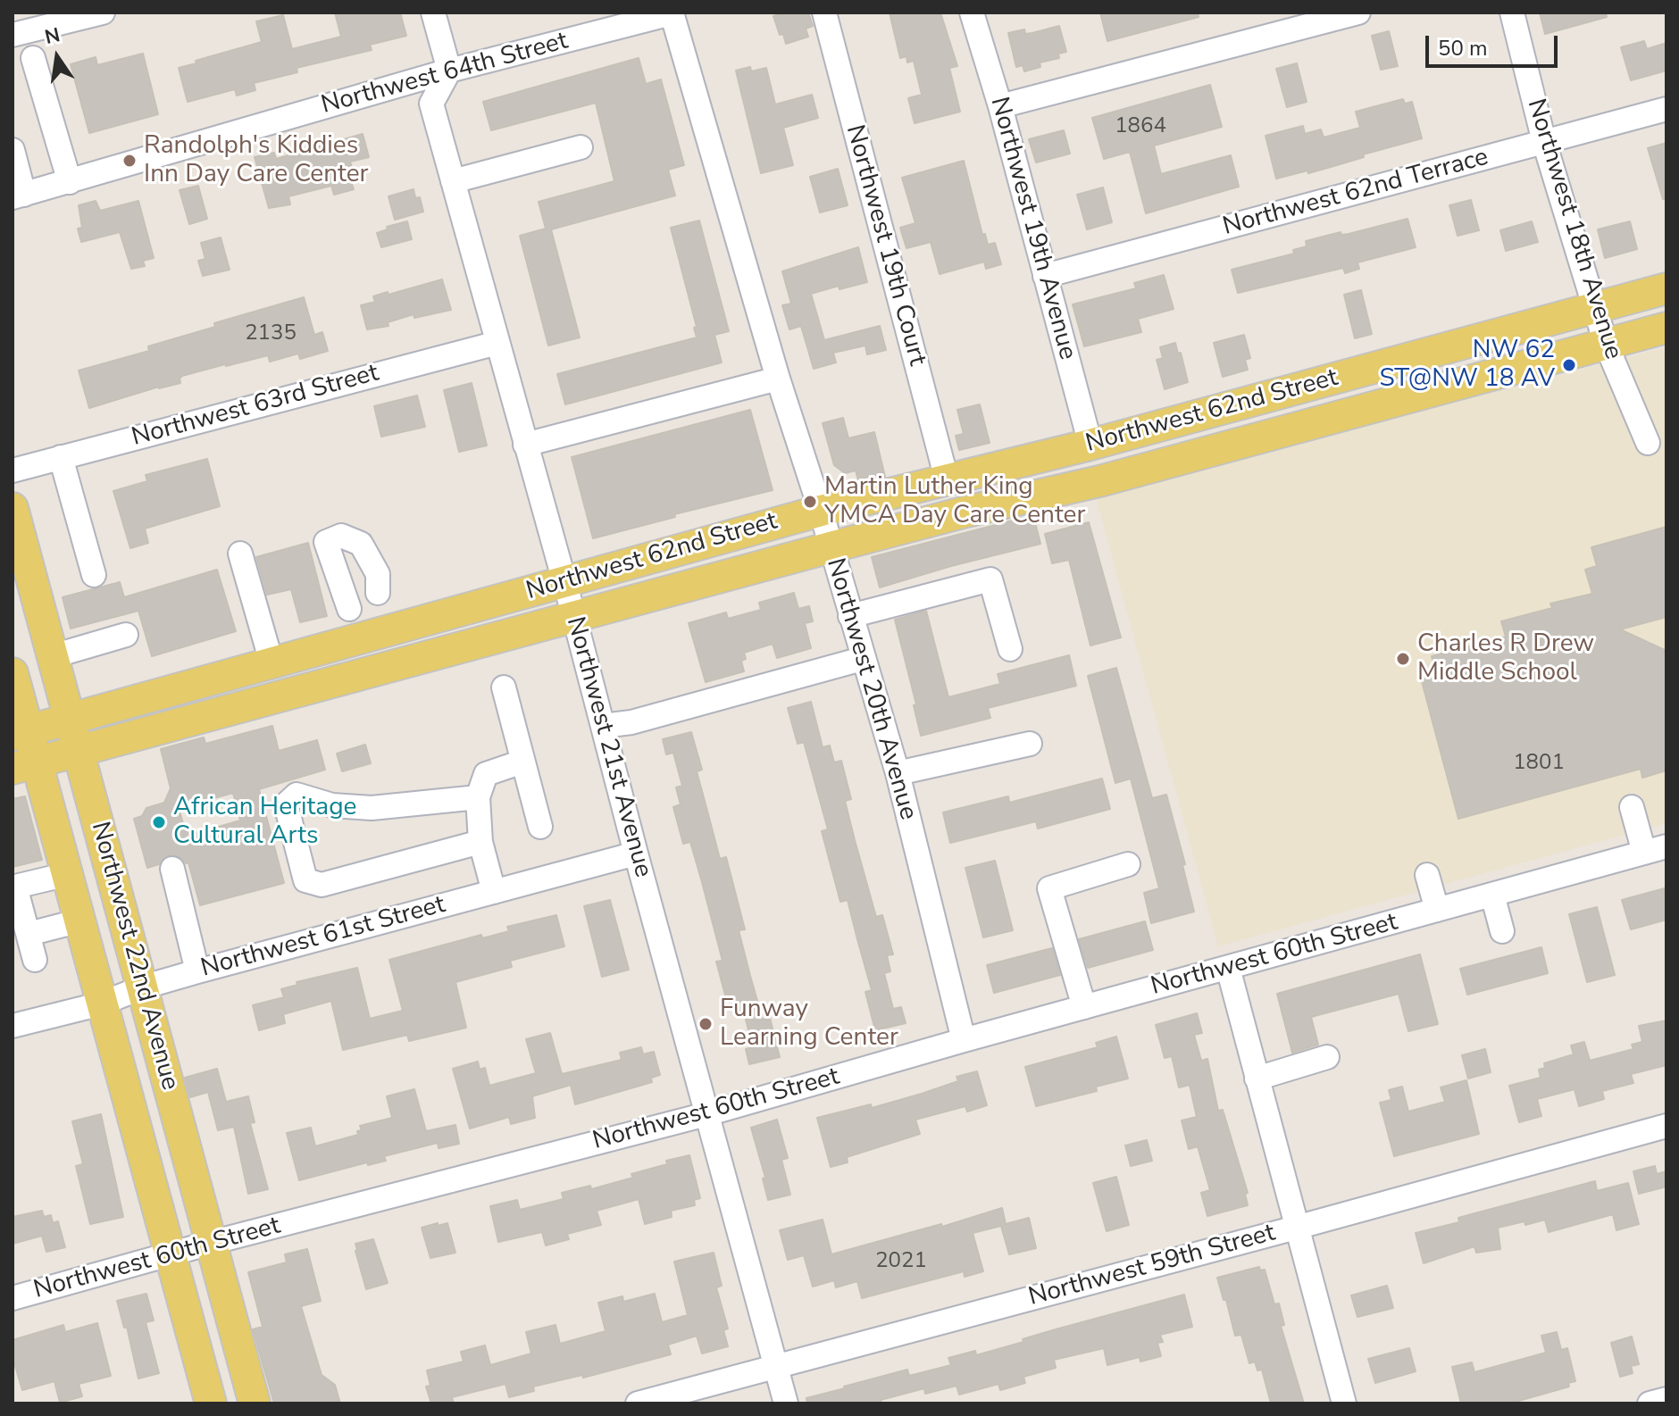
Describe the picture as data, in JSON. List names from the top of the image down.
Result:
{
  "streets": {
    "main road": ["Northwest 62nd Street", "Northwest 22nd Avenue"],
    "street": [
      "Northwest 64th Street",
      "Northwest 62nd Terrace",
      "Northwest 19th Avenue",
      "Northwest 18th Avenue",
      "Northwest 19th Court",
      "Northwest 63rd Street",
      "Northwest 20th Avenue",
      "Northwest 21st Avenue",
      "Northwest 61st Street",
      "Northwest 60th Street",
      "Northwest 59th Street"
    ]
  },
  "crossings": [
    ["Northwest 64th Street", "Northwest 20th Avenue"],
    ["Northwest 64th Street", "Northwest 21st Avenue"],
    ["Northwest 62nd Terrace", "Northwest 19th Avenue"],
    ["Northwest 62nd Terrace", "Northwest 18th Avenue"],
    ["Northwest 19th Avenue", "Northwest 62nd Street"],
    ["Northwest 18th Avenue", "Northwest 62nd Street"],
    ["Northwest 19th Court", "Northwest 62nd Street"],
    ["Northwest 63rd Street", "Northwest 21st Avenue"],
    ["Northwest 62nd Street", "Northwest 20th Avenue"],
    ["Northwest 62nd Street", "Northwest 21st Avenue"],
    ["Northwest 62nd Street", "Northwest 22nd Avenue"],
    ["Northwest 20th Avenue", "Northwest 60th Street"],
    ["Northwest 21st Avenue", "Northwest 61st Street"],
    ["Northwest 21st Avenue", "Northwest 60th Street"],
    ["Northwest 21st Avenue", "Northwest 59th Street"],
    ["Northwest 61st Street", "Northwest 22nd Avenue"],
    ["Northwest 60th Street", "Northwest 22nd Avenue"]
  ],
  "places": [
    "Randolph's Kiddies Inn Day Care Center",
    "NW 62 ST@NW 18 AV",
    "Martin Luther King YMCA Day Care Center",
    "Charles R Drew Middle School",
    "African Heritage Cultural Arts",
    "Funway Learning Center"
  ],
  "house_numbers": [
    "1864",
    "2135",
    "1801",
    "2021"
  ],
  "scale_bar": "50 m",
  "north": "top"
}
